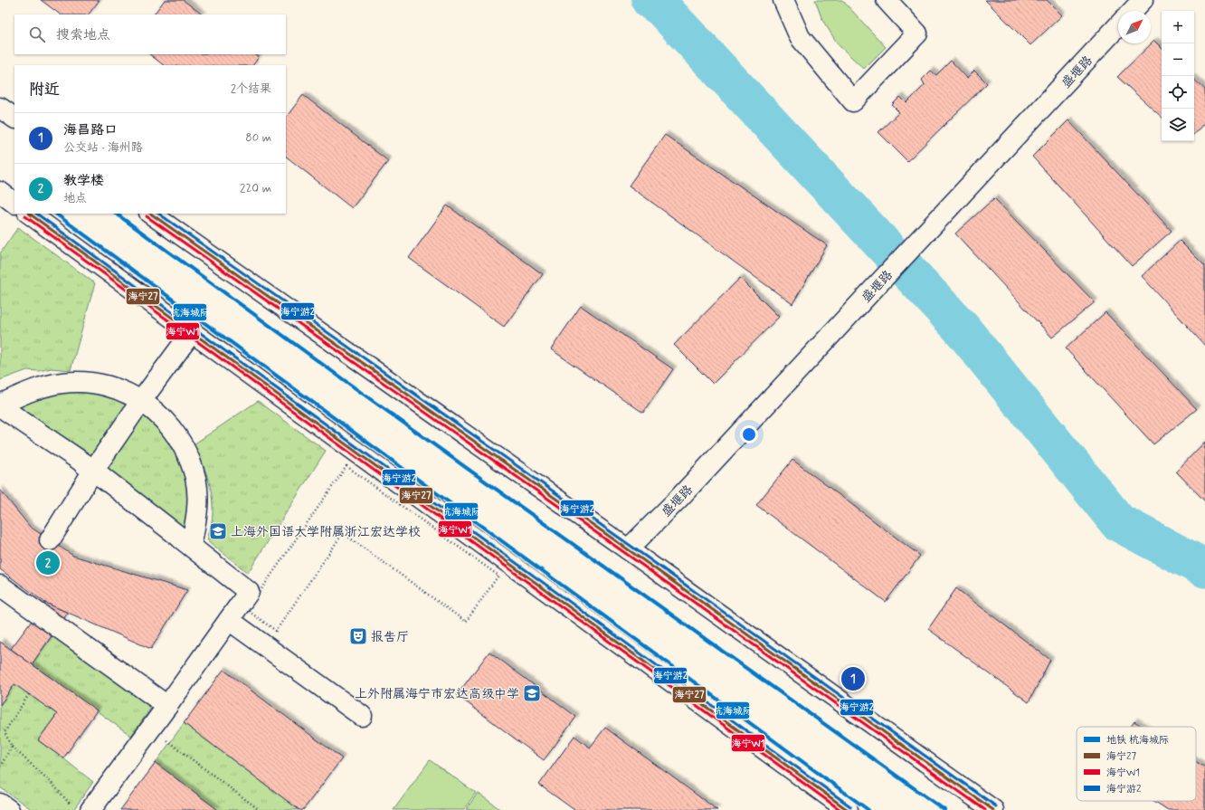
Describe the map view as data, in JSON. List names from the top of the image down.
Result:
{
  "streets": {
    "main road": ["盛堰路"]
  },
  "places": {
    "school or university": ["上海外国语大学附属浙江宏达学校", "上外附属海宁市宏达高级中学"],
    "theatre": ["报告厅"]
  },
  "lines": [
    "metro line 杭海城际",
    "transit line 海宁27",
    "transit line 海宁游2",
    "transit line 海宁W1"
  ],
  "legend": [
    "地铁 杭海城际",
    "海宁27",
    "海宁W1",
    "海宁游2"
  ],
  "north": "top right",
  "page": {
    "map_buttons": ["+", "−"],
    "search": "搜索地点",
    "heading": ["附近", "2个结果"],
    "list": [
      {
        "mark": "1",
        "name": "海昌路口",
        "note": "公交站 · 海州路",
        "value": "80 m"
      },
      {
        "mark": "2",
        "name": "教学楼",
        "note": "地点",
        "value": "220 m"
      }
    ],
    "pins": ["2", "1"]
  }
}
